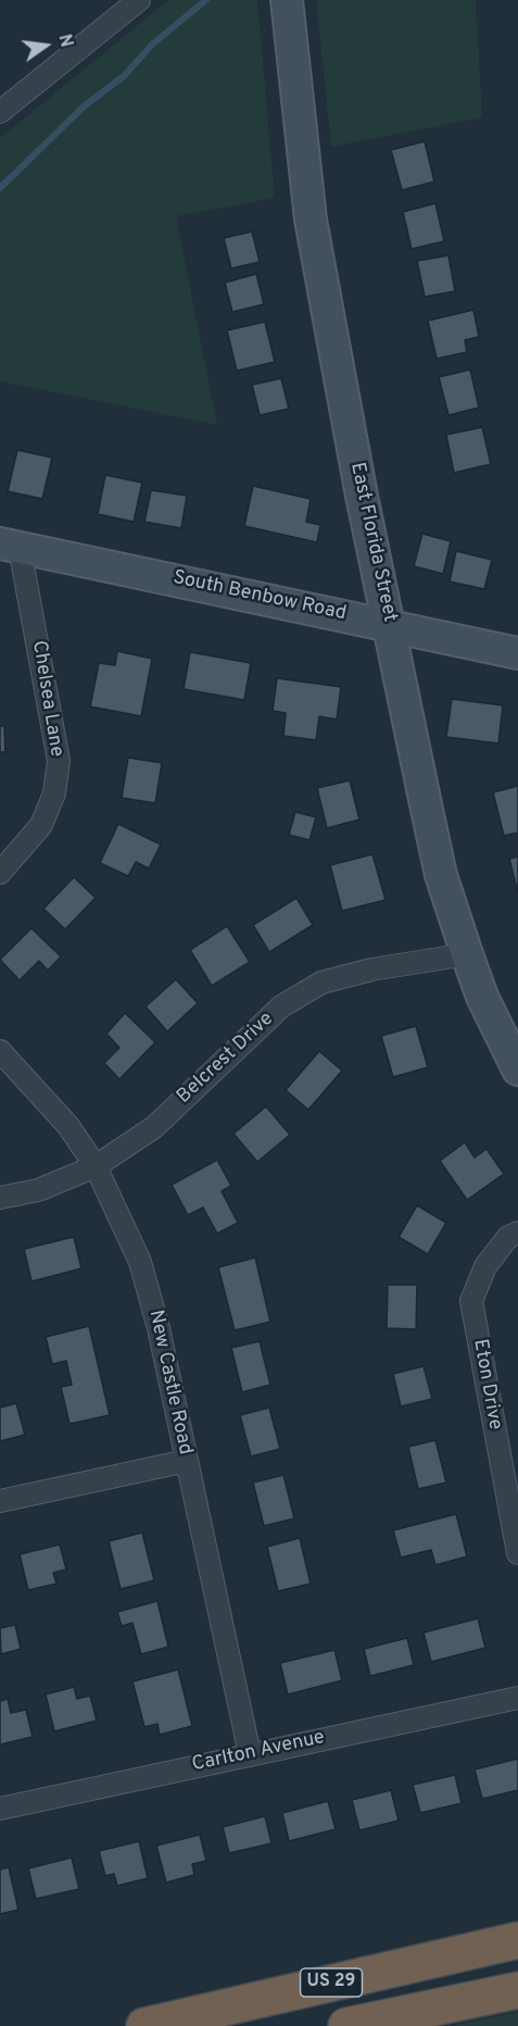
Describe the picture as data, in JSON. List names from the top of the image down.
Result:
{
  "streets": {
    "highway": ["US 29"],
    "main road": ["East Florida Street", "South Benbow Road"],
    "street": [
      "Chelsea Lane",
      "Belcrest Drive",
      "New Castle Road",
      "Eton Drive",
      "Carlton Avenue"
    ]
  },
  "crossings": [
    ["East Florida Street", "South Benbow Road"],
    ["East Florida Street", "Belcrest Drive"],
    ["South Benbow Road", "Chelsea Lane"],
    ["Belcrest Drive", "New Castle Road"],
    ["New Castle Road", "Carlton Avenue"]
  ],
  "north": "right"
}
